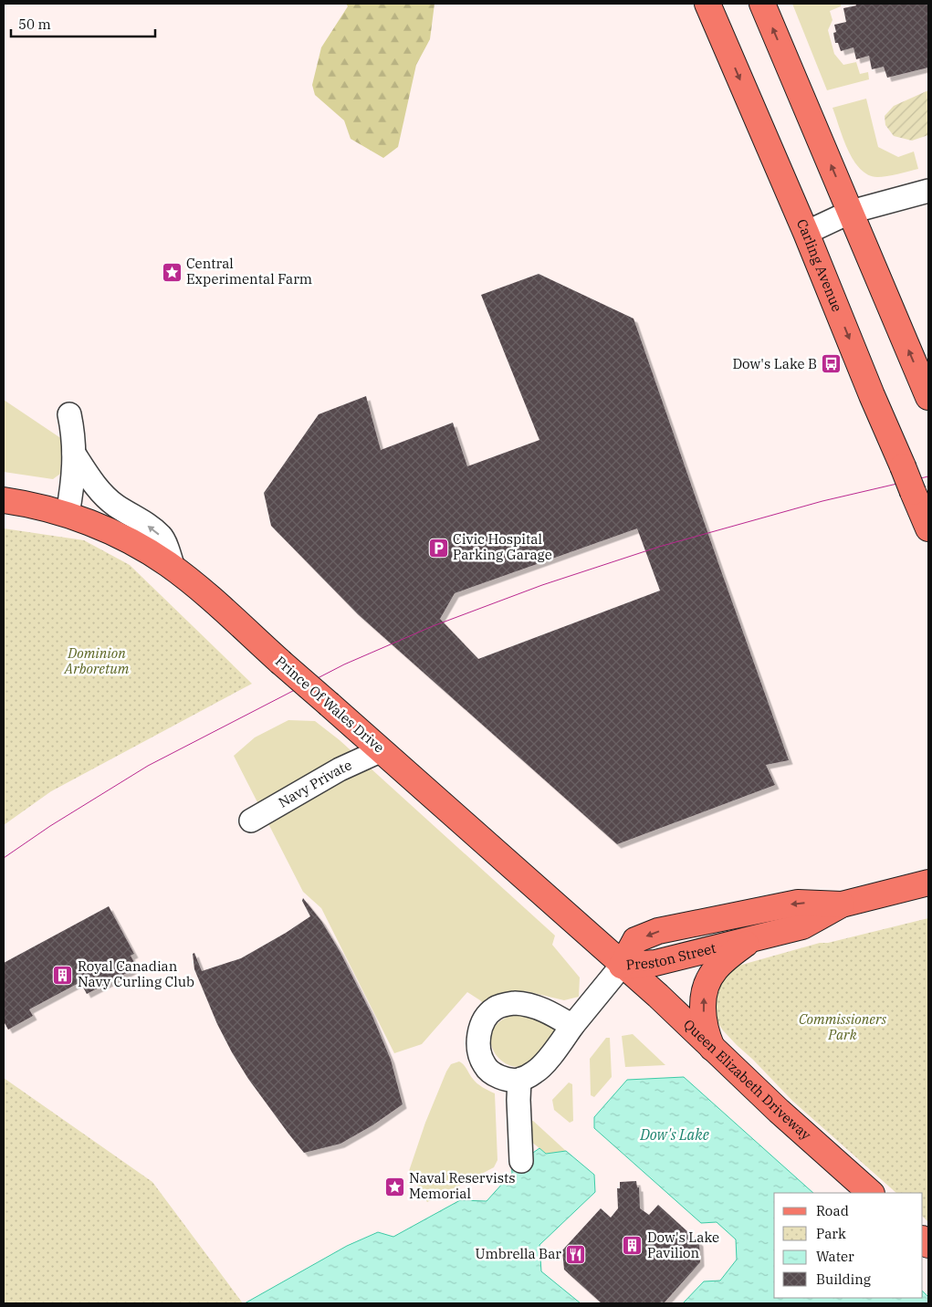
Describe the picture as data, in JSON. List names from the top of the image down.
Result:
{
  "streets": {
    "main road": [
      "Carling Avenue",
      "Prince Of Wales Drive",
      "Preston Street",
      "Queen Elizabeth Driveway"
    ],
    "street": ["Navy Private"]
  },
  "crossings": [
    ["Prince Of Wales Drive", "Navy Private"],
    ["Prince Of Wales Drive", "Preston Street"],
    ["Prince Of Wales Drive", "Queen Elizabeth Driveway"],
    ["Preston Street", "Queen Elizabeth Driveway"]
  ],
  "water": ["Dow's Lake"],
  "parks": ["Dominion Arboretum", "Commissioners Park"],
  "places": {
    "place": ["Central Experimental Farm", "Naval Reservists Memorial"],
    "bus stop": ["Dow's Lake B"],
    "parking": ["Civic Hospital Parking Garage"],
    "building": ["Royal Canadian Navy Curling Club", "Dow's Lake Pavilion"],
    "restaurant": ["Umbrella Bar"]
  },
  "legend": [
    "Road",
    "Park",
    "Water",
    "Building"
  ],
  "scale_bar": "50 m"
}
